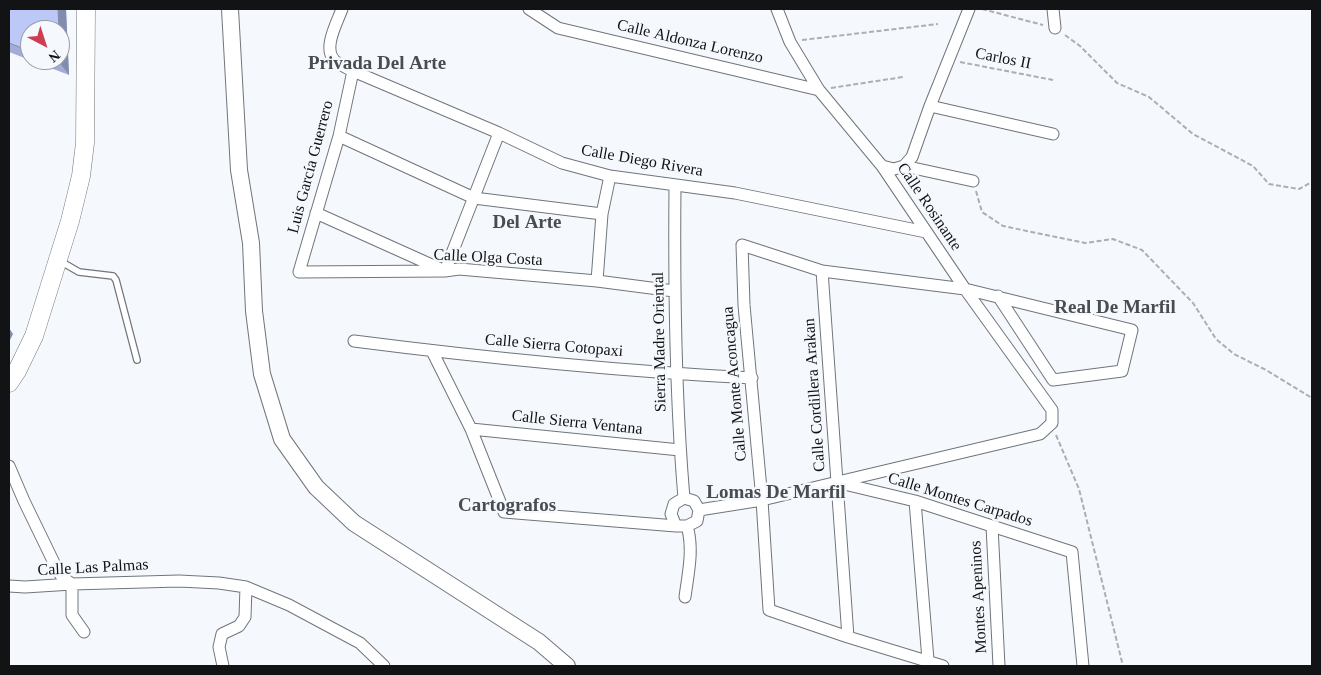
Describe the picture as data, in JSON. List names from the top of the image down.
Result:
{
  "streets": {
    "street": [
      "Calle Aldonza Lorenzo",
      "Calle Diego Rivera",
      "Luis García Guerrero",
      "Calle Rosinante",
      "Calle Olga Costa",
      "Sierra Madre Oriental",
      "Calle Sierra Cotopaxi",
      "Calle Monte Aconcagua",
      "Calle Cordillera Arakan",
      "Calle Sierra Ventana",
      "Calle Montes Carpados",
      "Calle Las Palmas",
      "Montes Apeninos"
    ],
    "path": ["Carlos II"]
  },
  "crossings": [
    ["Calle Aldonza Lorenzo", "Calle Rosinante"],
    ["Calle Diego Rivera", "Luis García Guerrero"],
    ["Calle Diego Rivera", "Calle Rosinante"],
    ["Calle Diego Rivera", "Sierra Madre Oriental"],
    ["Luis García Guerrero", "Calle Olga Costa"],
    ["Calle Olga Costa", "Sierra Madre Oriental"],
    ["Sierra Madre Oriental", "Calle Sierra Cotopaxi"],
    ["Sierra Madre Oriental", "Calle Sierra Ventana"],
    ["Calle Sierra Cotopaxi", "Calle Monte Aconcagua"],
    ["Calle Monte Aconcagua", "Calle Cordillera Arakan"],
    ["Calle Cordillera Arakan", "Calle Montes Carpados"],
    ["Calle Montes Carpados", "Montes Apeninos"]
  ],
  "districts": [
    "Privada Del Arte",
    "Del Arte",
    "Real De Marfil",
    "Lomas De Marfil",
    "Cartografos"
  ],
  "north": "bottom right"
}
